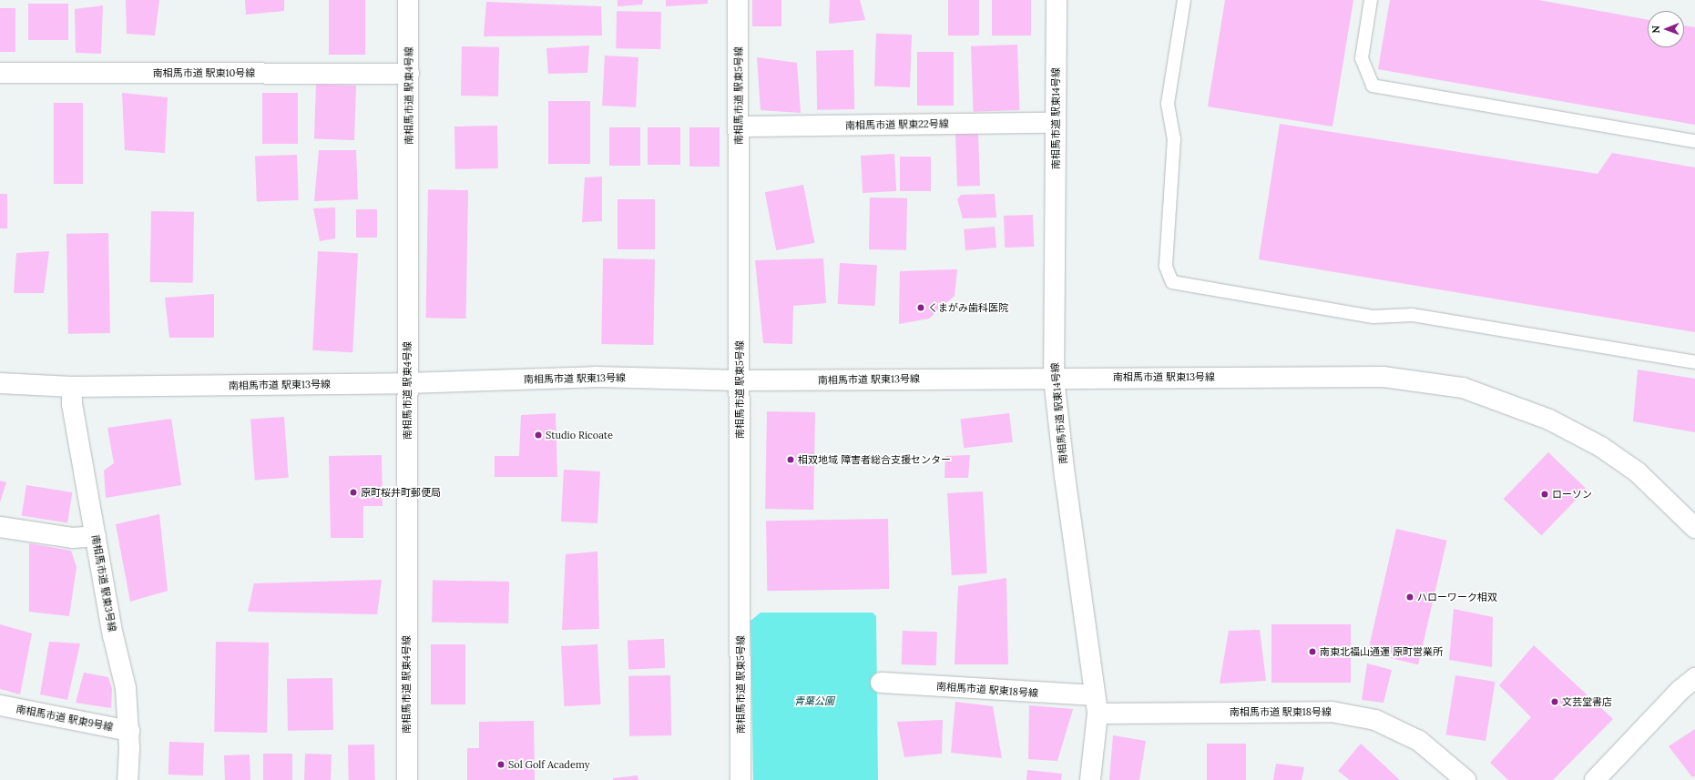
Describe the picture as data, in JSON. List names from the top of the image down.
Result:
{
  "streets": {
    "street": [
      "南相馬市道 駅東10号線",
      "南相馬市道 駅東4号線",
      "南相馬市道 駅東5号線",
      "南相馬市道 駅東14号線",
      "南相馬市道 駅東22号線",
      "南相馬市道 駅東13号線",
      "南相馬市道 駅東3号線",
      "南相馬市道 駅東18号線",
      "南相馬市道 駅東9号線"
    ]
  },
  "crossings": [
    ["南相馬市道 駅東10号線", "南相馬市道 駅東4号線"],
    ["南相馬市道 駅東4号線", "南相馬市道 駅東13号線"],
    ["南相馬市道 駅東5号線", "南相馬市道 駅東22号線"],
    ["南相馬市道 駅東5号線", "南相馬市道 駅東13号線"],
    ["南相馬市道 駅東14号線", "南相馬市道 駅東22号線"],
    ["南相馬市道 駅東14号線", "南相馬市道 駅東13号線"],
    ["南相馬市道 駅東14号線", "南相馬市道 駅東18号線"],
    ["南相馬市道 駅東13号線", "南相馬市道 駅東3号線"],
    ["南相馬市道 駅東3号線", "南相馬市道 駅東9号線"]
  ],
  "parks": ["青葉公園"],
  "places": [
    "くまがみ歯科医院",
    "Studio Ricoate",
    "相双地域 障害者総合支援センター",
    "原町桜井町郵便局",
    "ローソン",
    "ハローワーク相双",
    "南東北福山通運 原町営業所",
    "文芸堂書店",
    "Sol Golf Academy"
  ],
  "north": "left"
}
